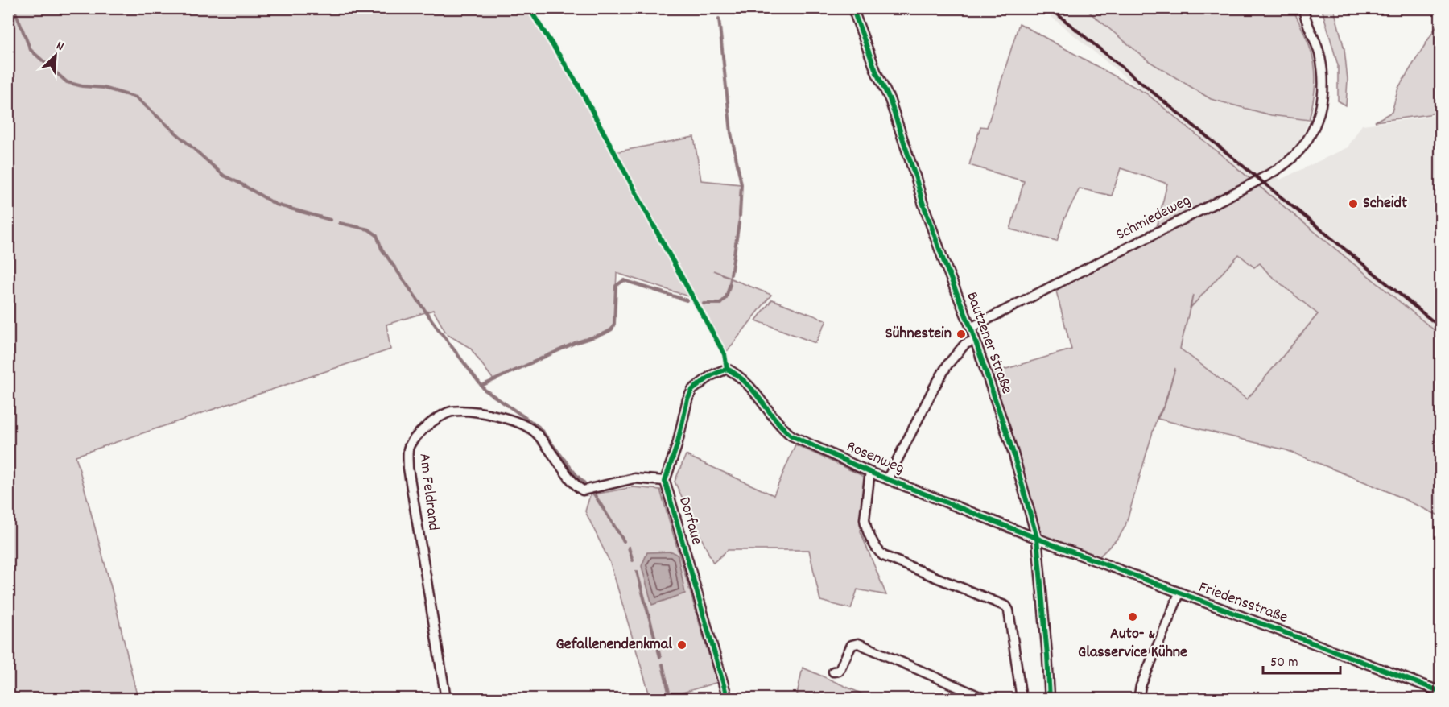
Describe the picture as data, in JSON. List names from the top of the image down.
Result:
{
  "streets": {
    "street": [
      "Schmiedeweg",
      "Bautzener Straße",
      "Rosenweg",
      "Am Feldrand",
      "Dorfaue",
      "Friedensstraße"
    ]
  },
  "crossings": [
    ["Schmiedeweg", "Bautzener Straße"],
    ["Bautzener Straße", "Rosenweg"],
    ["Bautzener Straße", "Friedensstraße"],
    ["Rosenweg", "Dorfaue"],
    ["Rosenweg", "Friedensstraße"],
    ["Am Feldrand", "Dorfaue"]
  ],
  "places": [
    "Scheidt",
    "Sühnestein",
    "Auto- & Glasservice Kühne",
    "Gefallenendenkmal"
  ],
  "scale_bar": "50 m",
  "north": "top right"
}
